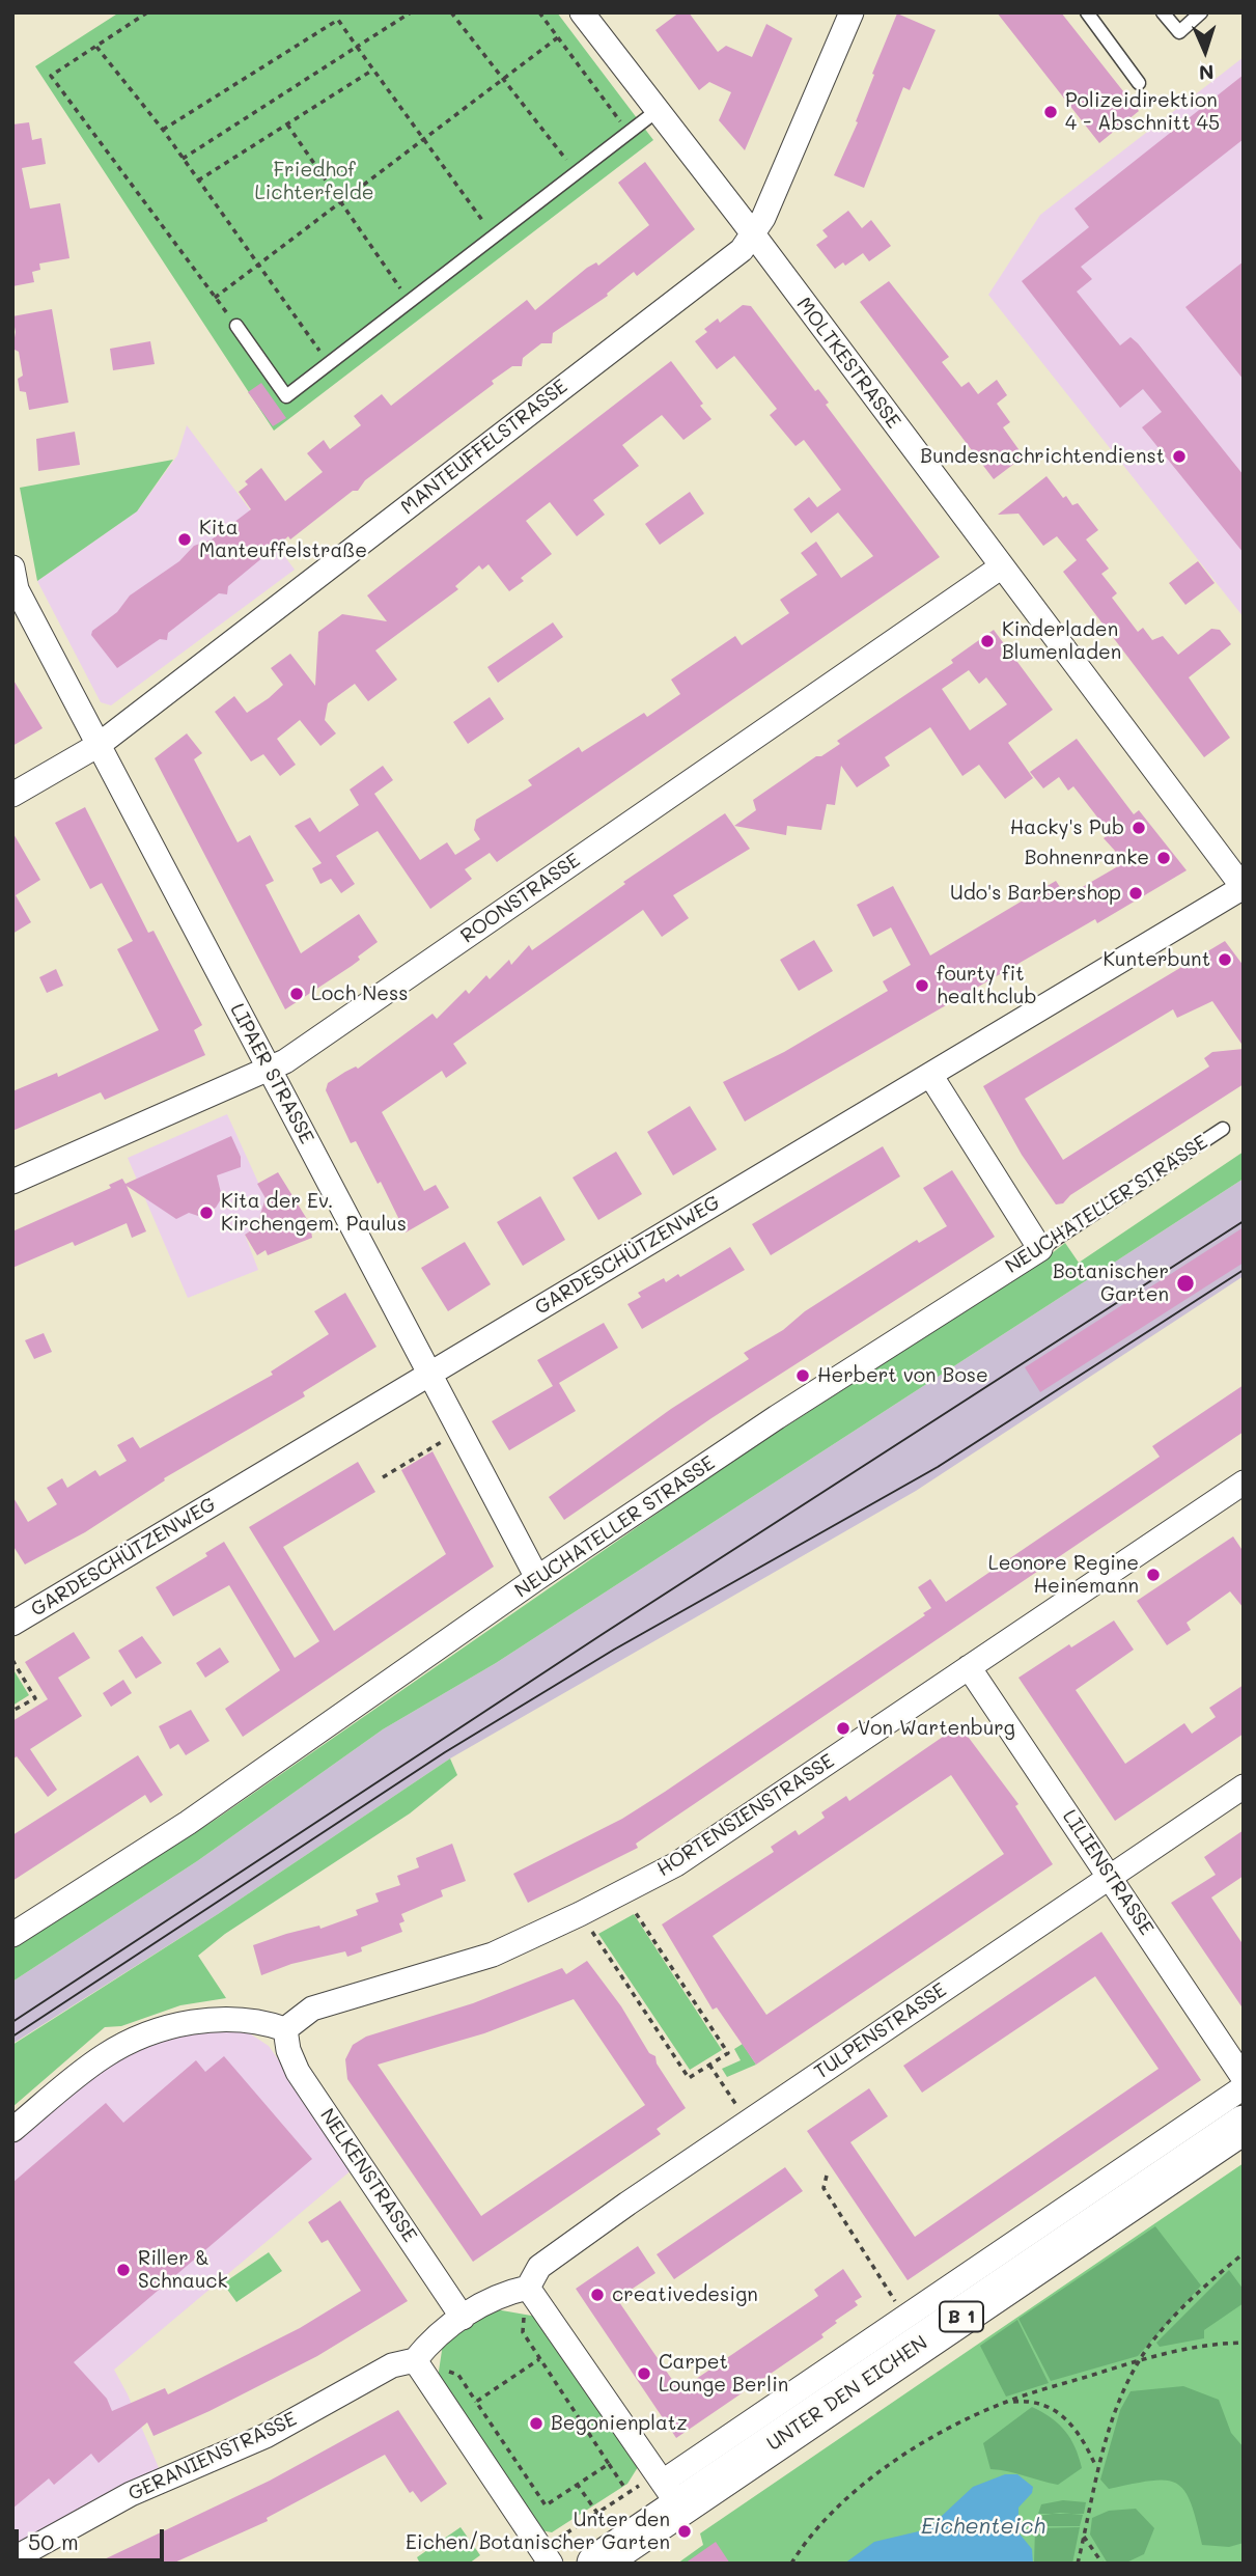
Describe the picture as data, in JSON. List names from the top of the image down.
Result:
{
  "streets": {
    "main road": ["B 1", "UNTER DEN EICHEN"],
    "street": [
      "MOLTKESTRASSE",
      "MANTEUFFELSTRASSE",
      "ROONSTRASSE",
      "LIPAER STRASSE",
      "NEUCHATELLER STRASSE",
      "GARDESCHÜTZENWEG",
      "HORTENSIENSTRASSE",
      "LILIENSTRASSE",
      "TULPENSTRASSE",
      "NELKENSTRASSE",
      "GERANIENSTRASSE"
    ]
  },
  "crossings": [
    ["MOLTKESTRASSE", "MANTEUFFELSTRASSE"],
    ["MOLTKESTRASSE", "ROONSTRASSE"],
    ["MOLTKESTRASSE", "GARDESCHÜTZENWEG"],
    ["MANTEUFFELSTRASSE", "LIPAER STRASSE"],
    ["ROONSTRASSE", "LIPAER STRASSE"],
    ["LIPAER STRASSE", "NEUCHATELLER STRASSE"],
    ["LIPAER STRASSE", "GARDESCHÜTZENWEG"],
    ["HORTENSIENSTRASSE", "LILIENSTRASSE"],
    ["HORTENSIENSTRASSE", "NELKENSTRASSE"],
    ["LILIENSTRASSE", "TULPENSTRASSE"]
  ],
  "water": ["Eichenteich"],
  "parks": ["Friedhof Lichterfelde"],
  "places": [
    "Polizeidirektion 4 - Abschnitt 45",
    "Bundesnachrichtendienst",
    "Kita Manteuffelstraße",
    "Kinderladen Blumenladen",
    "Hacky's Pub",
    "Bohnenranke",
    "Udo's Barbershop",
    "Kunterbunt",
    "fourty fit healthclub",
    "Loch Ness",
    "Kita der Ev. Kirchengem. Paulus",
    "Botanischer Garten",
    "Herbert von Bose",
    "Leonore Regine Heinemann",
    "Von Wartenburg",
    "Riller & Schnauck",
    "creativedesign",
    "Carpet Lounge Berlin",
    "Begonienplatz",
    "Unter den Eichen/Botanischer Garten"
  ],
  "scale_bar": "50 m",
  "north": "bottom"
}
